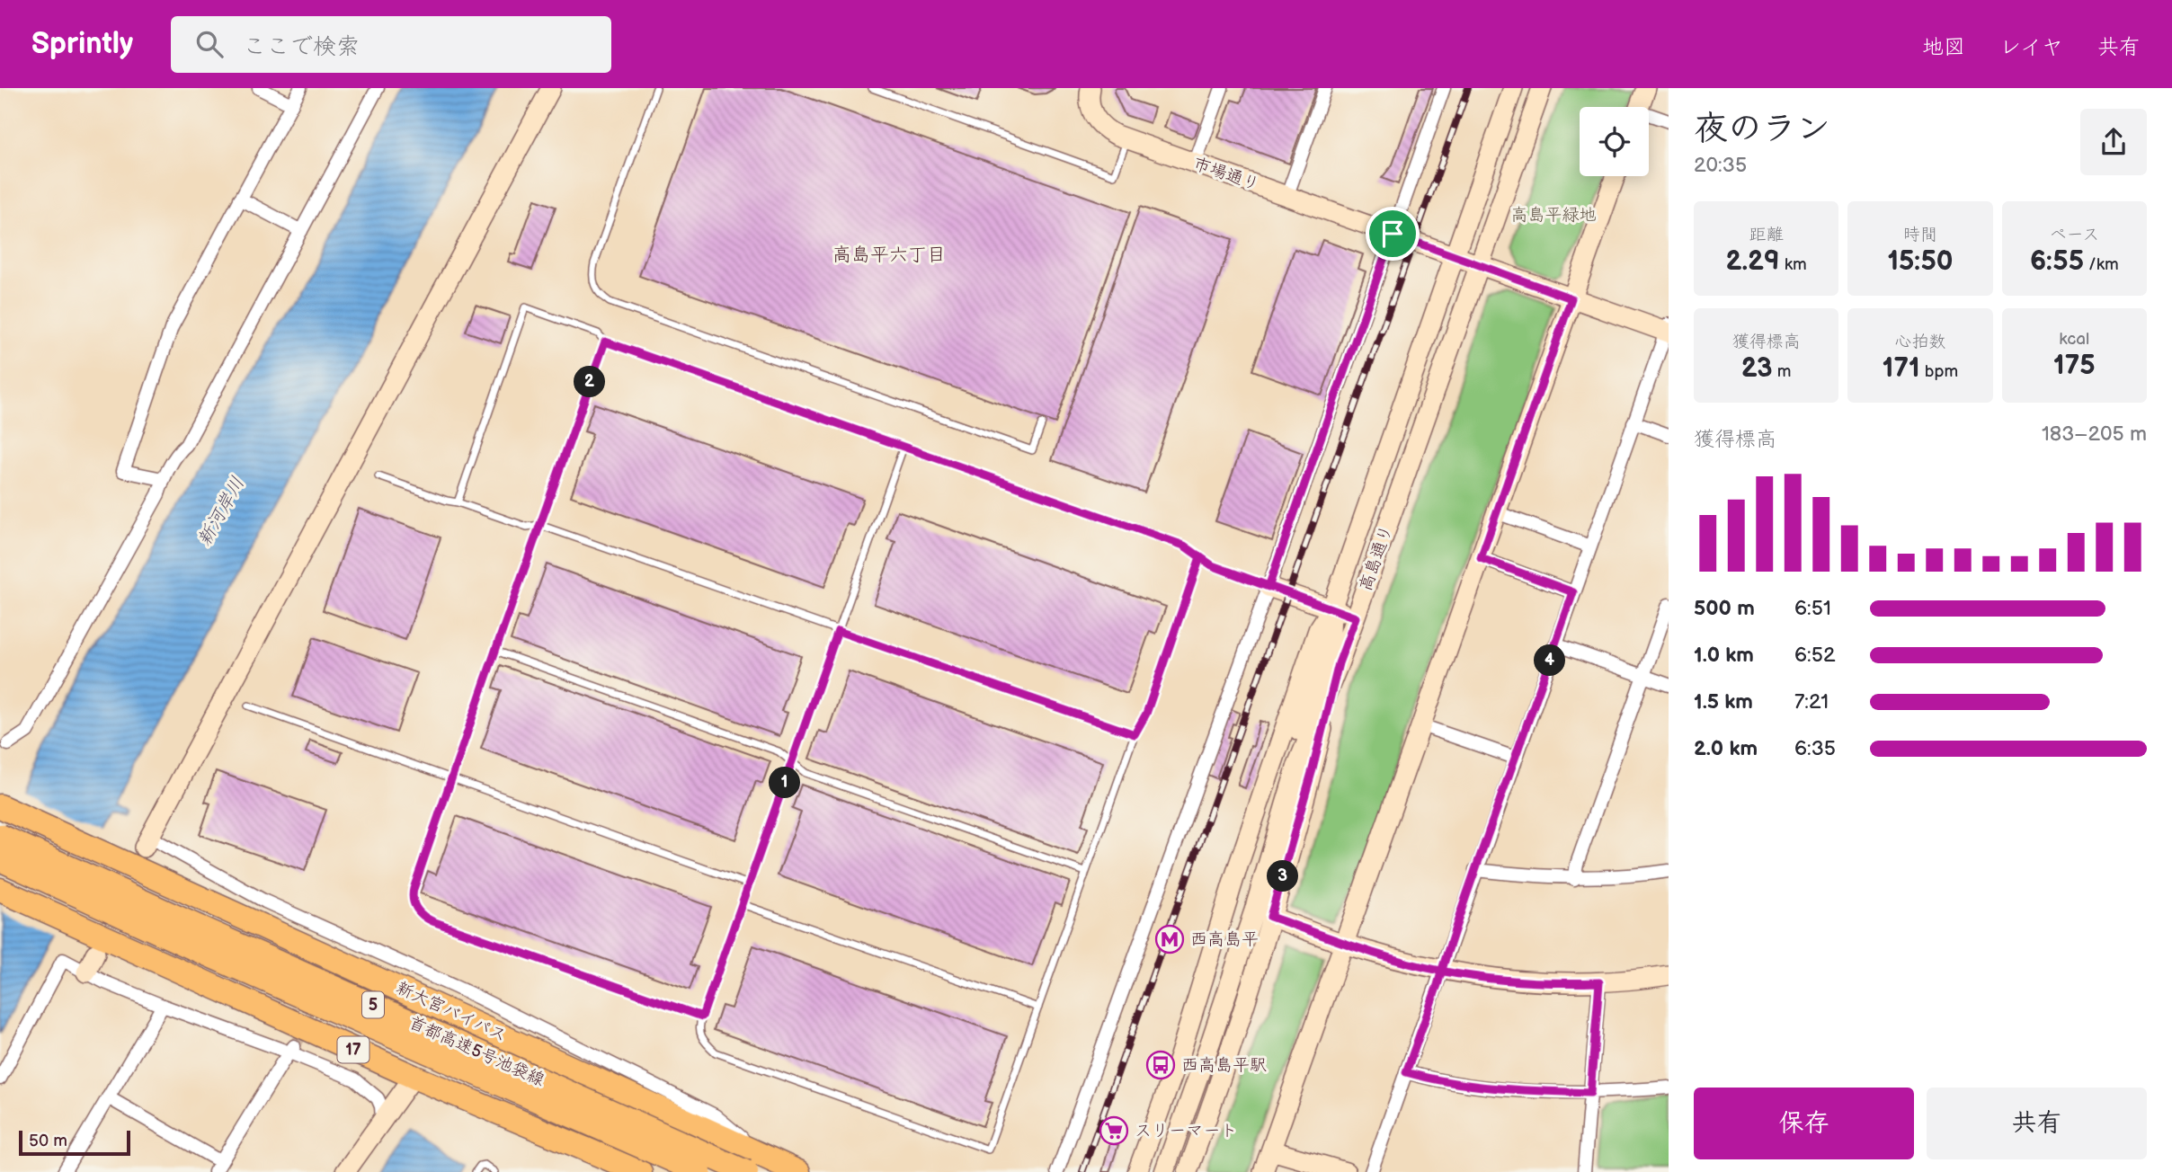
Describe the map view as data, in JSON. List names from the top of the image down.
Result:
{
  "streets": {
    "highway": [
      "5",
      "新大宮バイパス",
      "17",
      "首都高速5号池袋線"
    ],
    "main road": ["市場通り", "高島通り"]
  },
  "crossings": [
    ["市場通り", "高島通り"],
    ["新大宮バイパス", "首都高速5号池袋線"]
  ],
  "districts": ["高島平六丁目"],
  "water": ["新河岸川"],
  "parks": ["高島平緑地"],
  "places": {
    "metro station": ["西高島平"],
    "bus stop": ["西高島平駅"],
    "supermarket": ["スリーマート"]
  },
  "scale_bar": "50 m",
  "page": {
    "header": "Sprintly",
    "search": "ここで検索",
    "nav": ["地図", "レイヤ", "共有"],
    "heading": ["夜のラン", "20:35"],
    "stats": [
      ["距離", "2.29 km"],
      ["時間", "15:50"],
      ["ペース", "6:55 /km"],
      ["獲得標高", "23 m"],
      ["心拍数", "171 bpm"],
      ["kcal", "175"]
    ],
    "pins": [
      "2",
      "4",
      "1",
      "3"
    ],
    "chart": ["獲得標高", "183–205 m"],
    "list": [
      {
        "name": "500 m",
        "note": "6:51"
      },
      {
        "name": "1.0 km",
        "note": "6:52"
      },
      {
        "name": "1.5 km",
        "note": "7:21"
      },
      {
        "name": "2.0 km",
        "note": "6:35"
      }
    ],
    "buttons": ["保存", "共有"],
    "scale": "50 m"
  }
}
